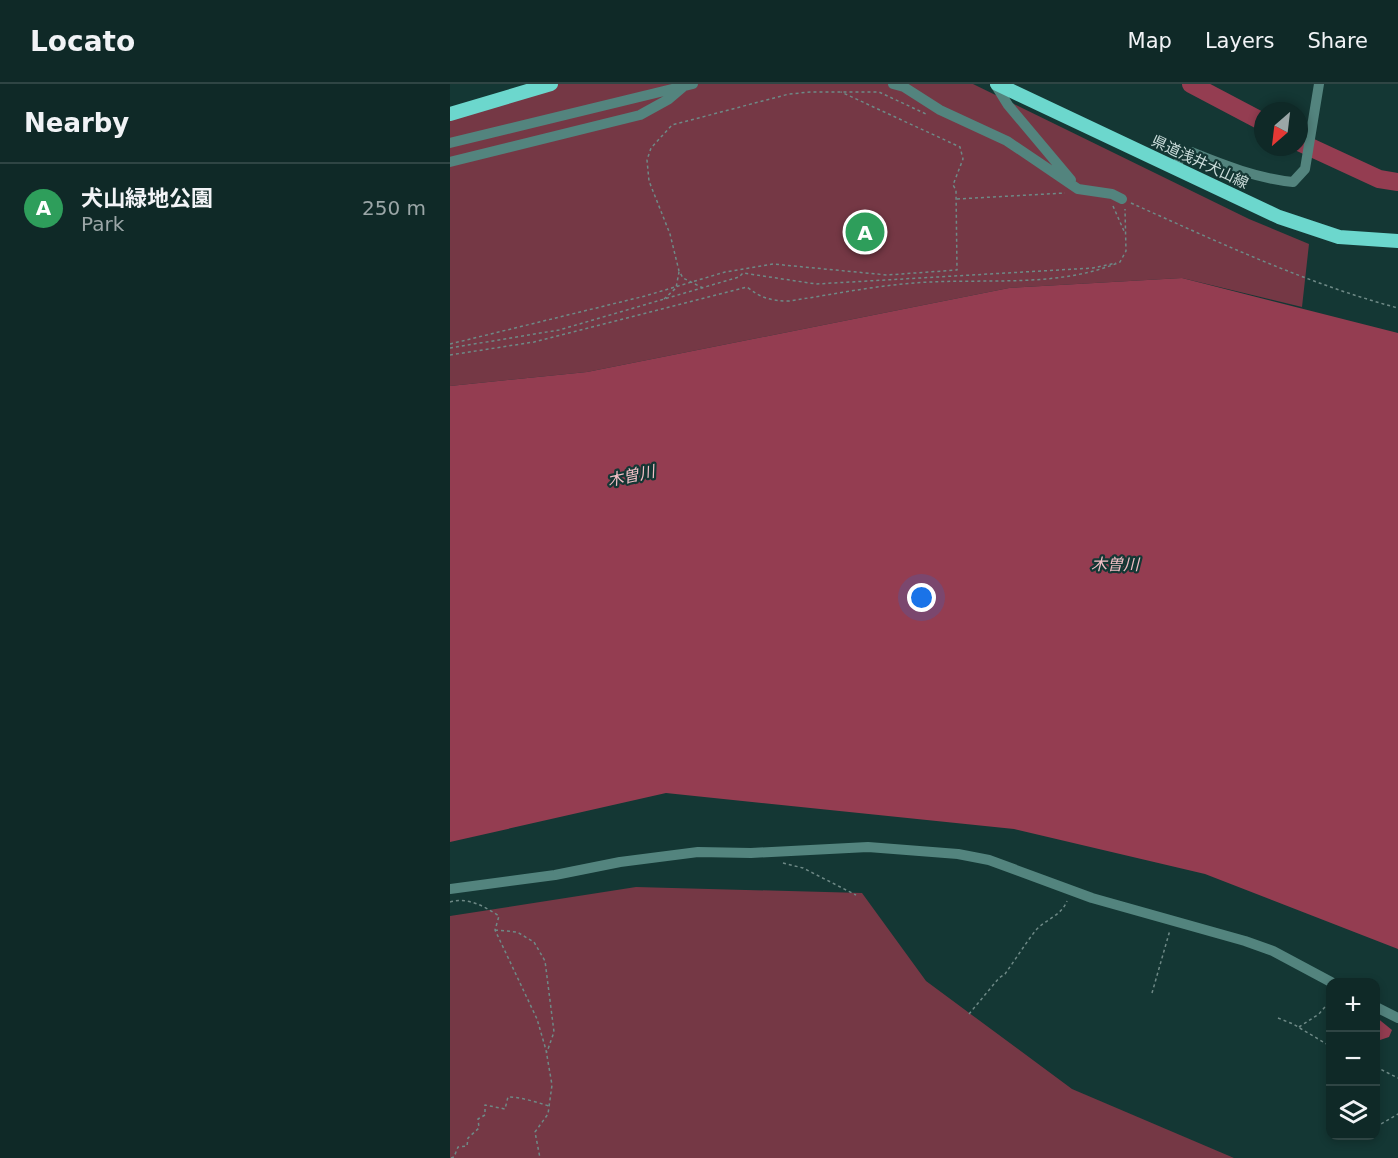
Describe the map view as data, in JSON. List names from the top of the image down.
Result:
{
  "streets": {
    "main road": ["県道浅井犬山線"]
  },
  "water": ["木曽川"],
  "north": "bottom left",
  "page": {
    "header": "Locato",
    "nav": ["Map", "Layers", "Share"],
    "heading": "Nearby",
    "list": [
      {
        "mark": "A",
        "name": "犬山緑地公園",
        "note": "Park",
        "value": "250 m"
      }
    ],
    "pins": "A",
    "map_buttons": ["+", "−"]
  }
}
